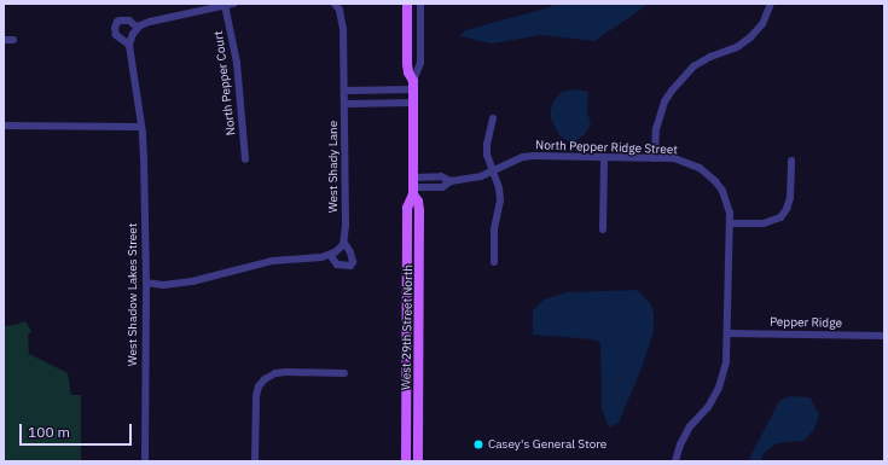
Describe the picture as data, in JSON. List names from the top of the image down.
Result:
{
  "streets": {
    "main road": ["West 29th Street North"],
    "street": [
      "North Pepper Court",
      "North Pepper Ridge Street",
      "West Shady Lane",
      "West Shadow Lakes Street",
      "Pepper Ridge"
    ]
  },
  "crossings": [
    ["North Pepper Ridge Street", "Pepper Ridge"],
    ["North Pepper Ridge Street", "West 29th Street North"]
  ],
  "places": ["Casey's General Store"],
  "scale_bar": "100 m"
}
